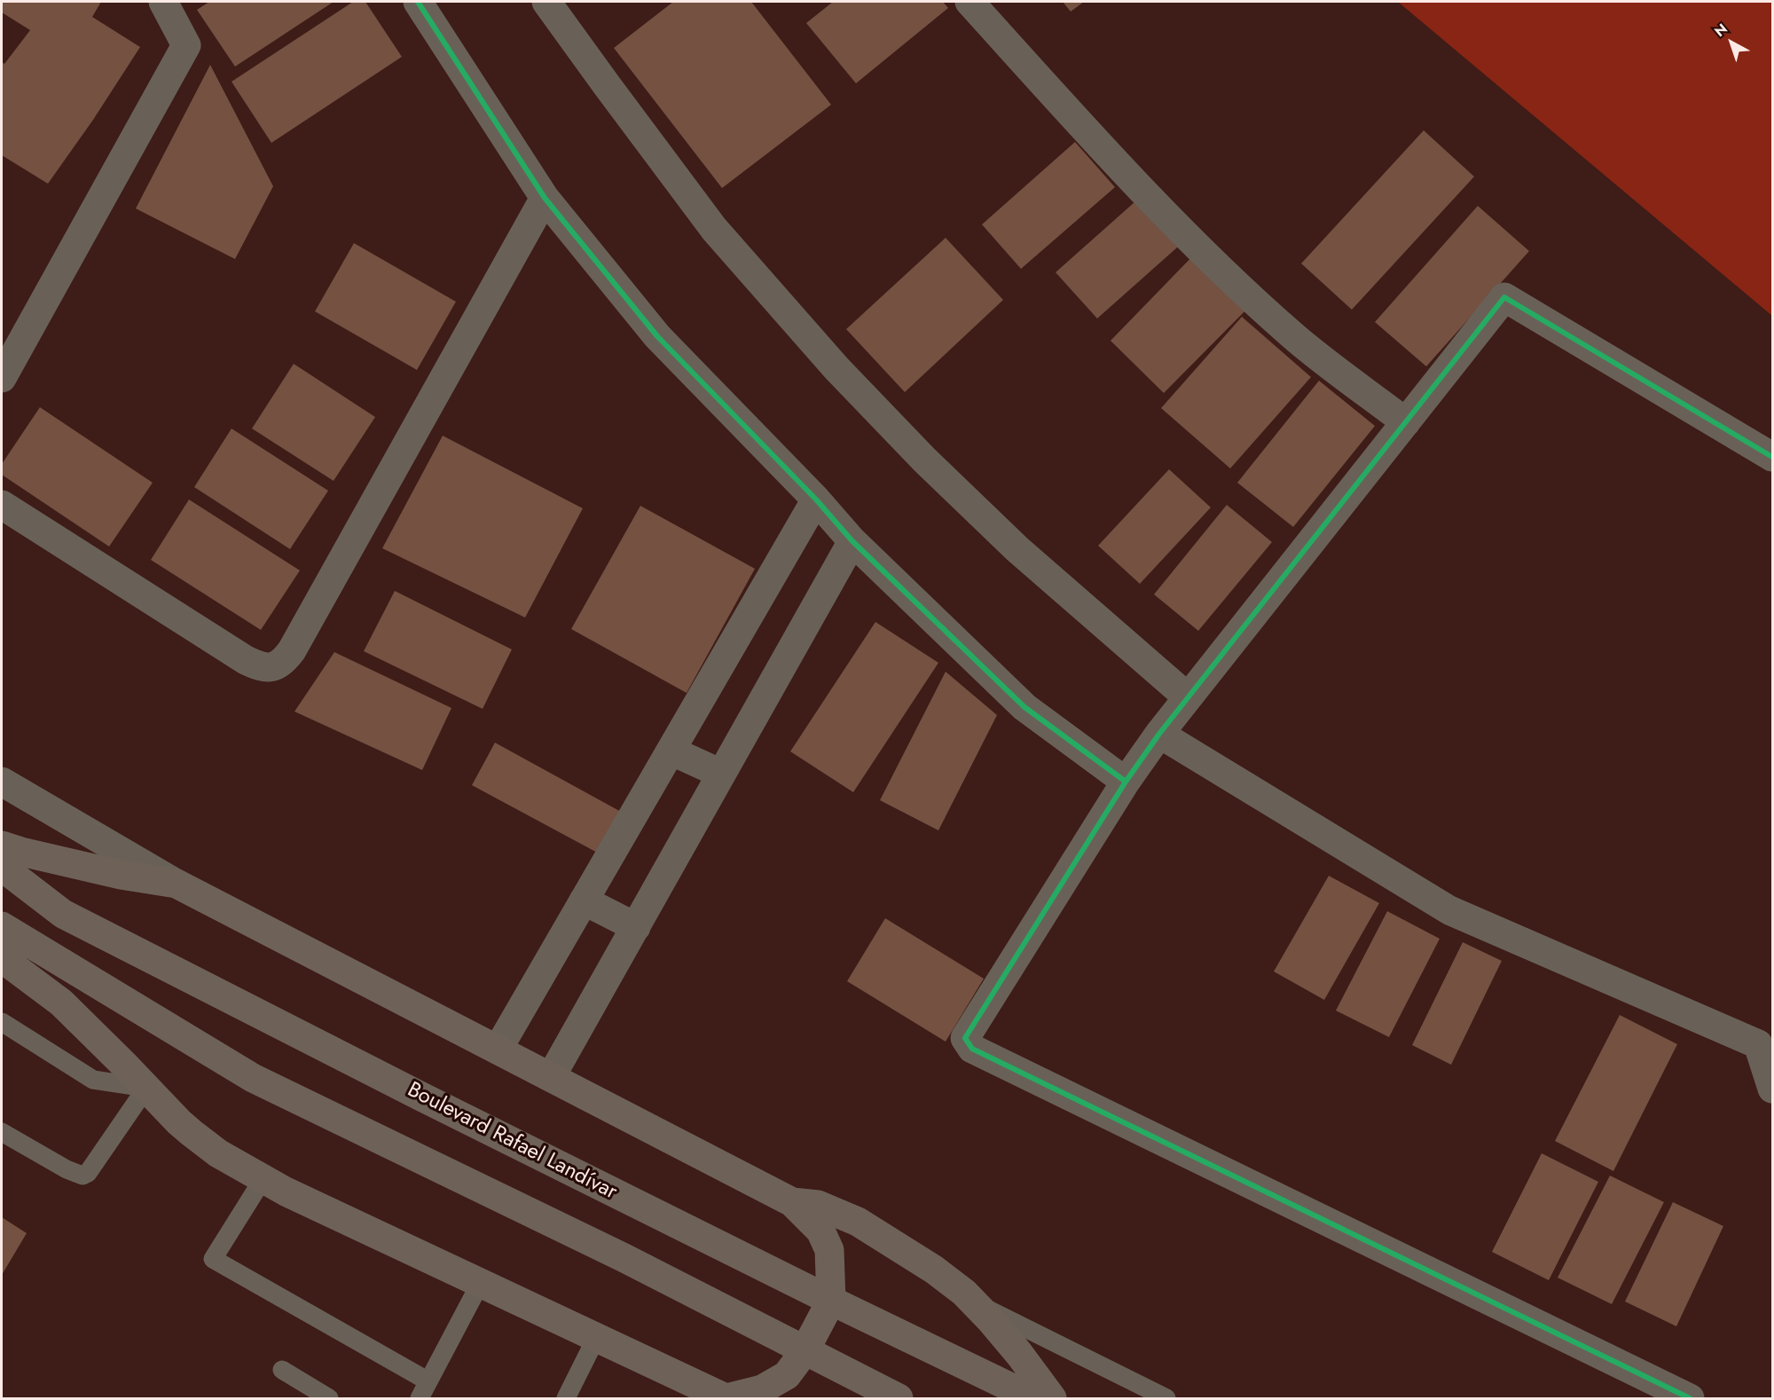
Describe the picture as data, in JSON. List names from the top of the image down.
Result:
{
  "streets": {
    "main road": ["Boulevard Rafael Landívar"]
  },
  "north": "top left"
}
